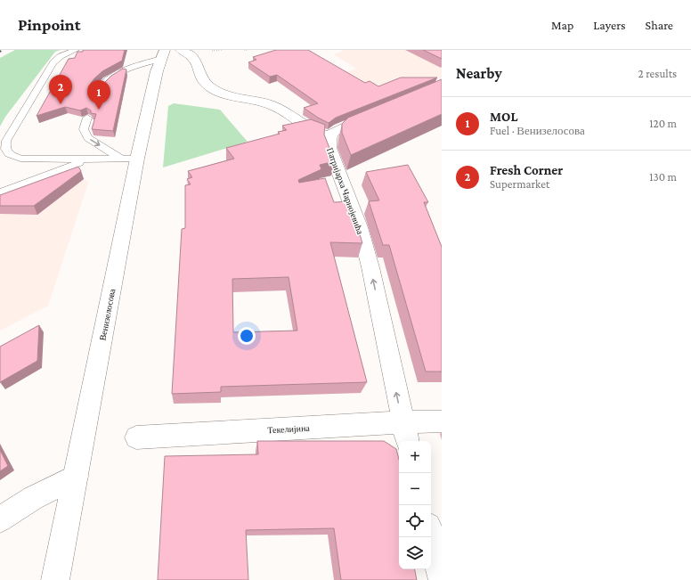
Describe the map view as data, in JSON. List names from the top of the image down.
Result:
{
  "streets": {
    "street": ["Патријарха Чарнојевића", "Венизелосова", "Текелијина"]
  },
  "crossings": [
    ["Патријарха Чарнојевића", "Текелијина"]
  ],
  "one_way": ["Патријарха Чарнојевића"],
  "page": {
    "header": "Pinpoint",
    "nav": ["Map", "Layers", "Share"],
    "heading": ["Nearby", "2 results"],
    "pins": ["2", "1"],
    "list": [
      {
        "mark": "1",
        "name": "MOL",
        "note": "Fuel · Венизелосова",
        "value": "120 m"
      },
      {
        "mark": "2",
        "name": "Fresh Corner",
        "note": "Supermarket",
        "value": "130 m"
      }
    ],
    "map_buttons": ["+", "−"]
  }
}
